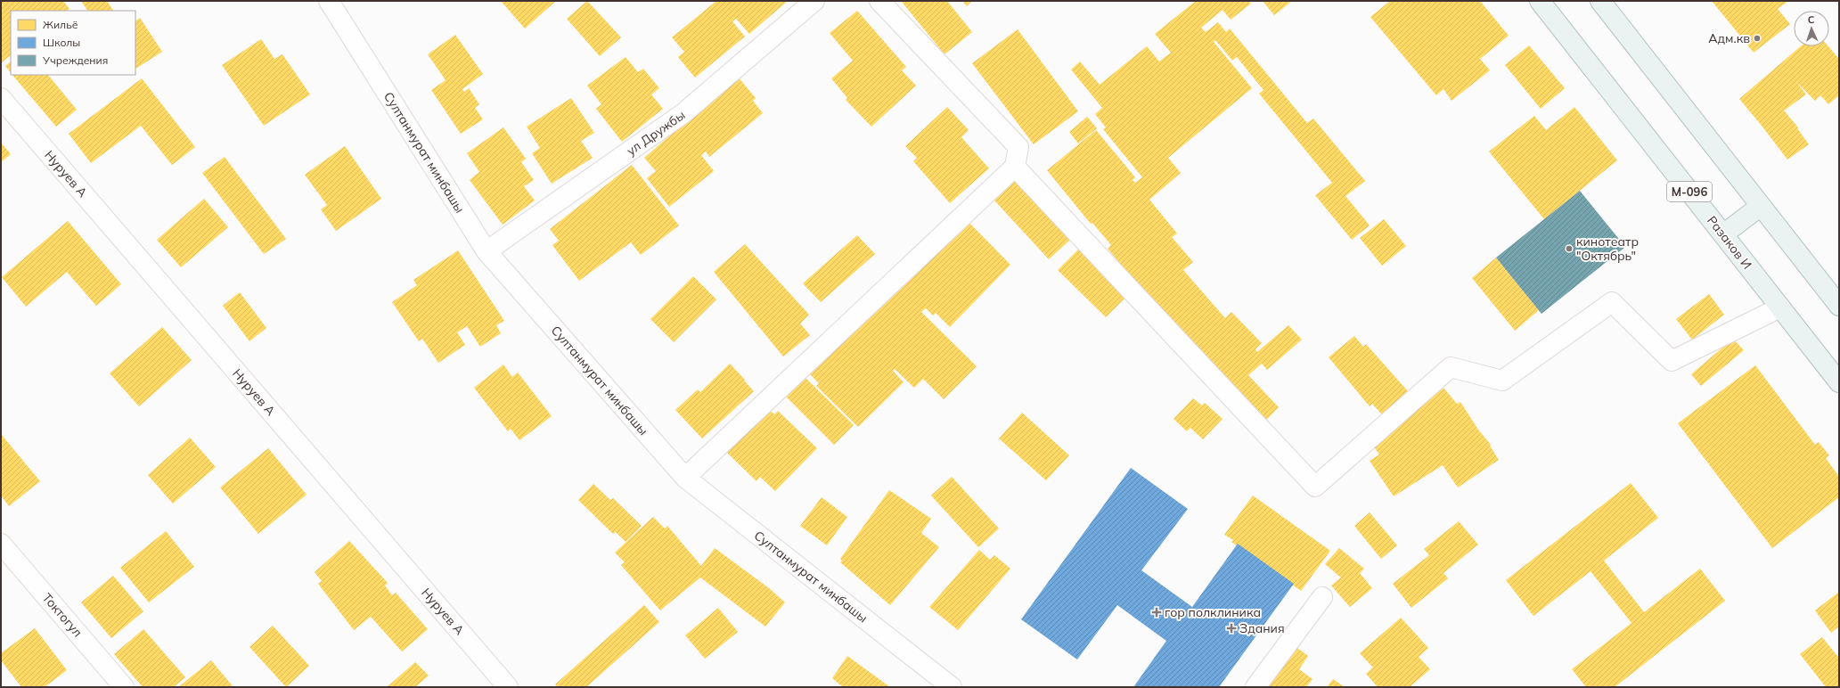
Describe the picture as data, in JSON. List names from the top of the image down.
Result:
{
  "streets": {
    "main road": ["М-096", "Разаков И"],
    "street": [
      "ул Дружбы",
      "Султанмурат минбашы",
      "Нуруев А",
      "Токтогул"
    ]
  },
  "crossings": [
    ["ул Дружбы", "Султанмурат минбашы"]
  ],
  "places": {
    "other": ["Адм.кв", "кинотеатр \"Октябрь\""],
    "health": ["гор полклиника", "Здания"]
  },
  "legend": ["Жильё", "Школы", "Учреждения"],
  "north": "top"
}
